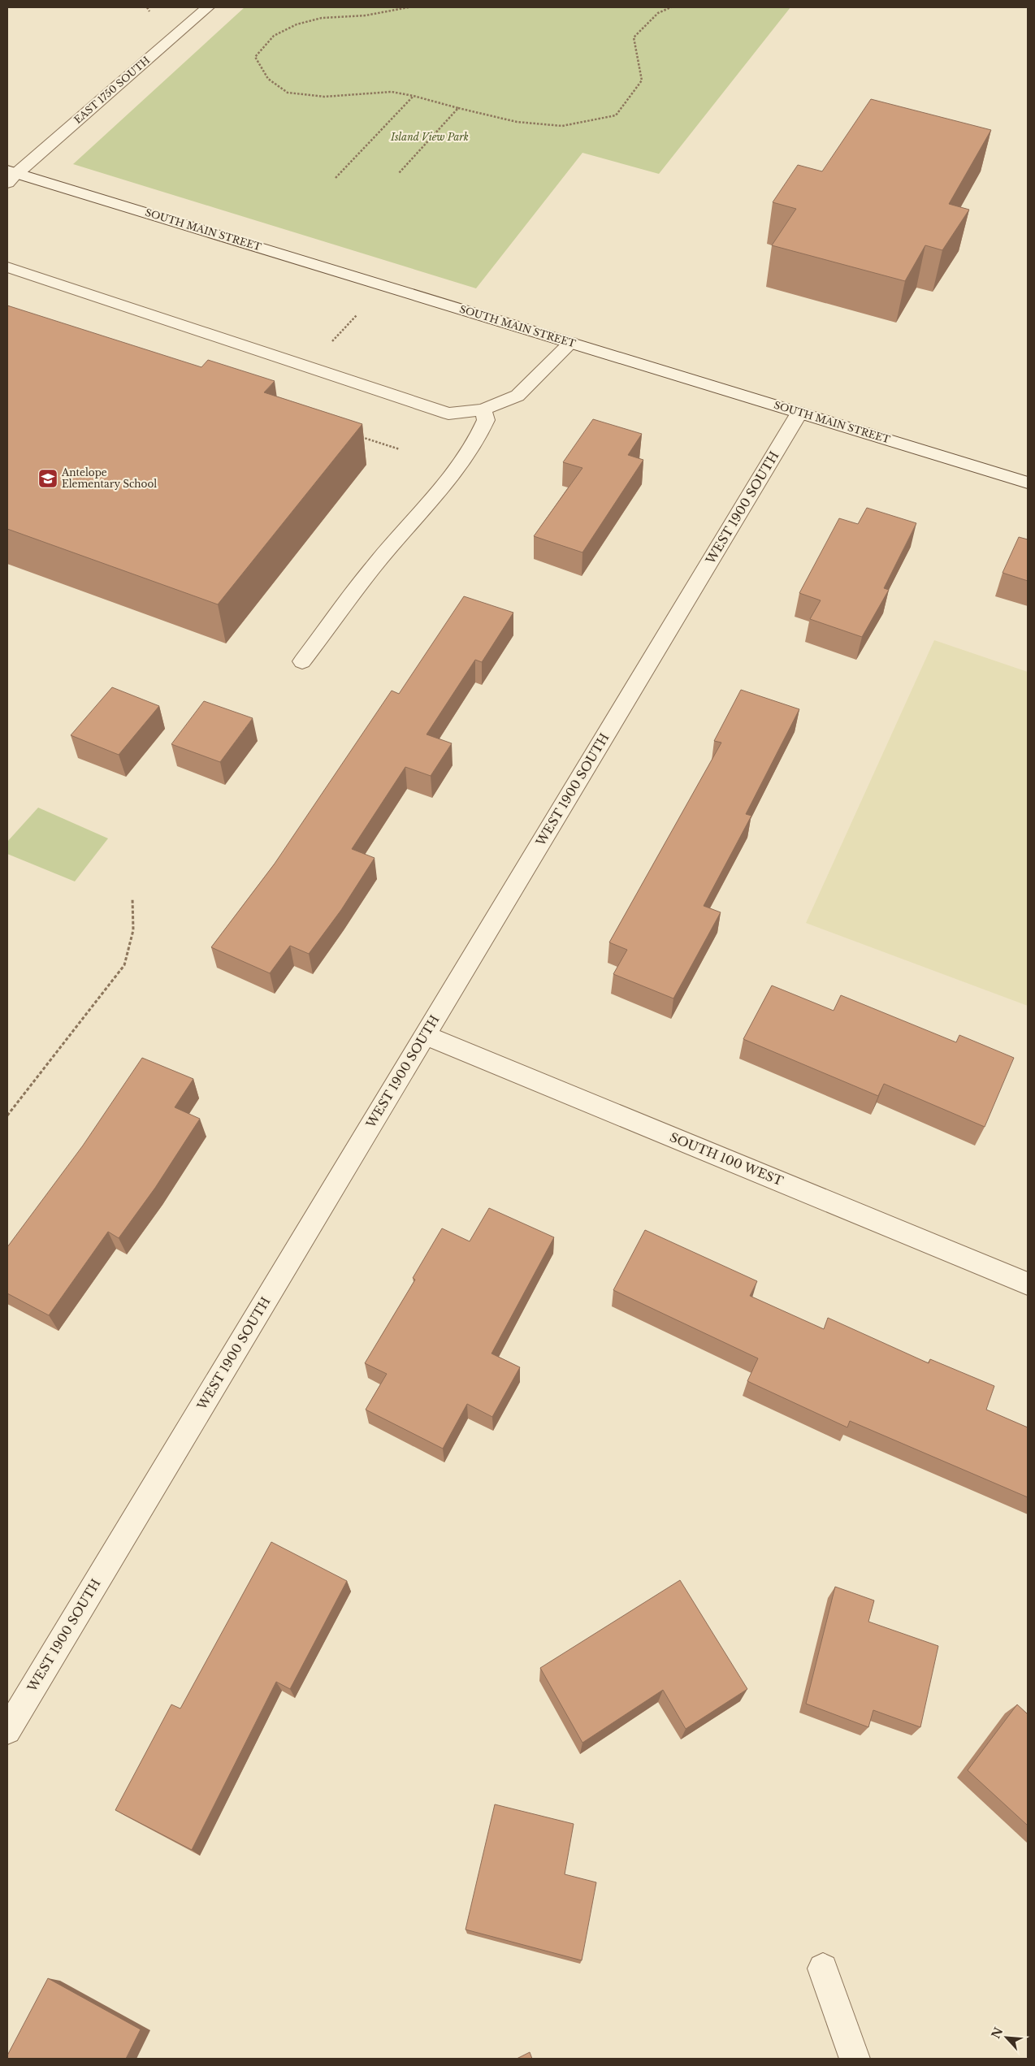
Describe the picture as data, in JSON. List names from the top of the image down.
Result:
{
  "streets": {
    "street": [
      "EAST 1750 SOUTH",
      "SOUTH MAIN STREET",
      "WEST 1900 SOUTH",
      "SOUTH 100 WEST"
    ]
  },
  "crossings": [
    ["EAST 1750 SOUTH", "SOUTH MAIN STREET"],
    ["SOUTH MAIN STREET", "WEST 1900 SOUTH"],
    ["WEST 1900 SOUTH", "SOUTH 100 WEST"]
  ],
  "parks": ["Island View Park"],
  "places": {
    "school or university": ["Antelope Elementary School"]
  },
  "north": "top left"
}
